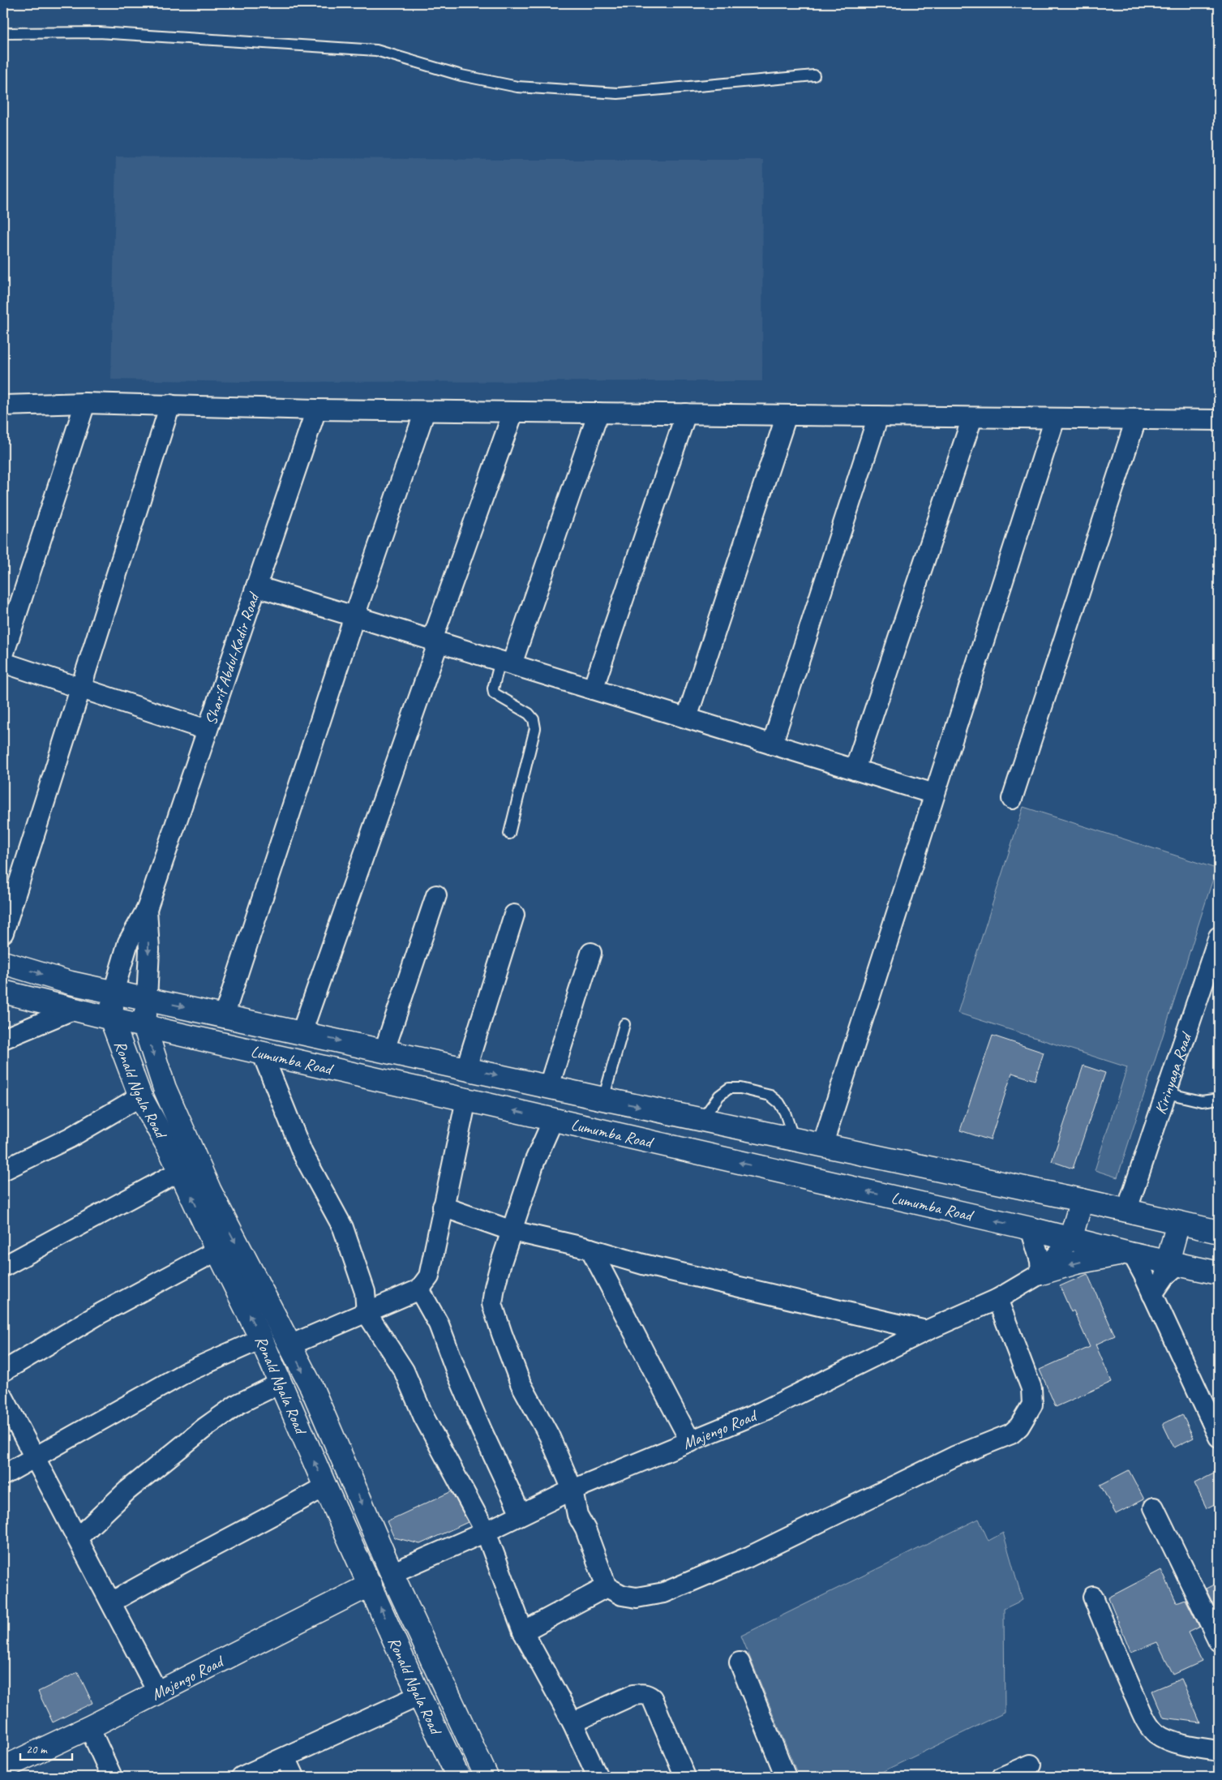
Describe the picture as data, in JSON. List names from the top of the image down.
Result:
{
  "streets": {
    "main road": ["Lumumba Road", "Ronald Ngala Road", "Majengo Road"],
    "street": ["Sharif Abdul-Kadir Road", "Kirinyaga Road"]
  },
  "crossings": [
    ["Sharif Abdul-Kadir Road", "Lumumba Road"],
    ["Sharif Abdul-Kadir Road", "Ronald Ngala Road"],
    ["Lumumba Road", "Kirinyaga Road"],
    ["Lumumba Road", "Ronald Ngala Road"],
    ["Lumumba Road", "Majengo Road"],
    ["Ronald Ngala Road", "Majengo Road"]
  ],
  "scale_bar": "20 m"
}
